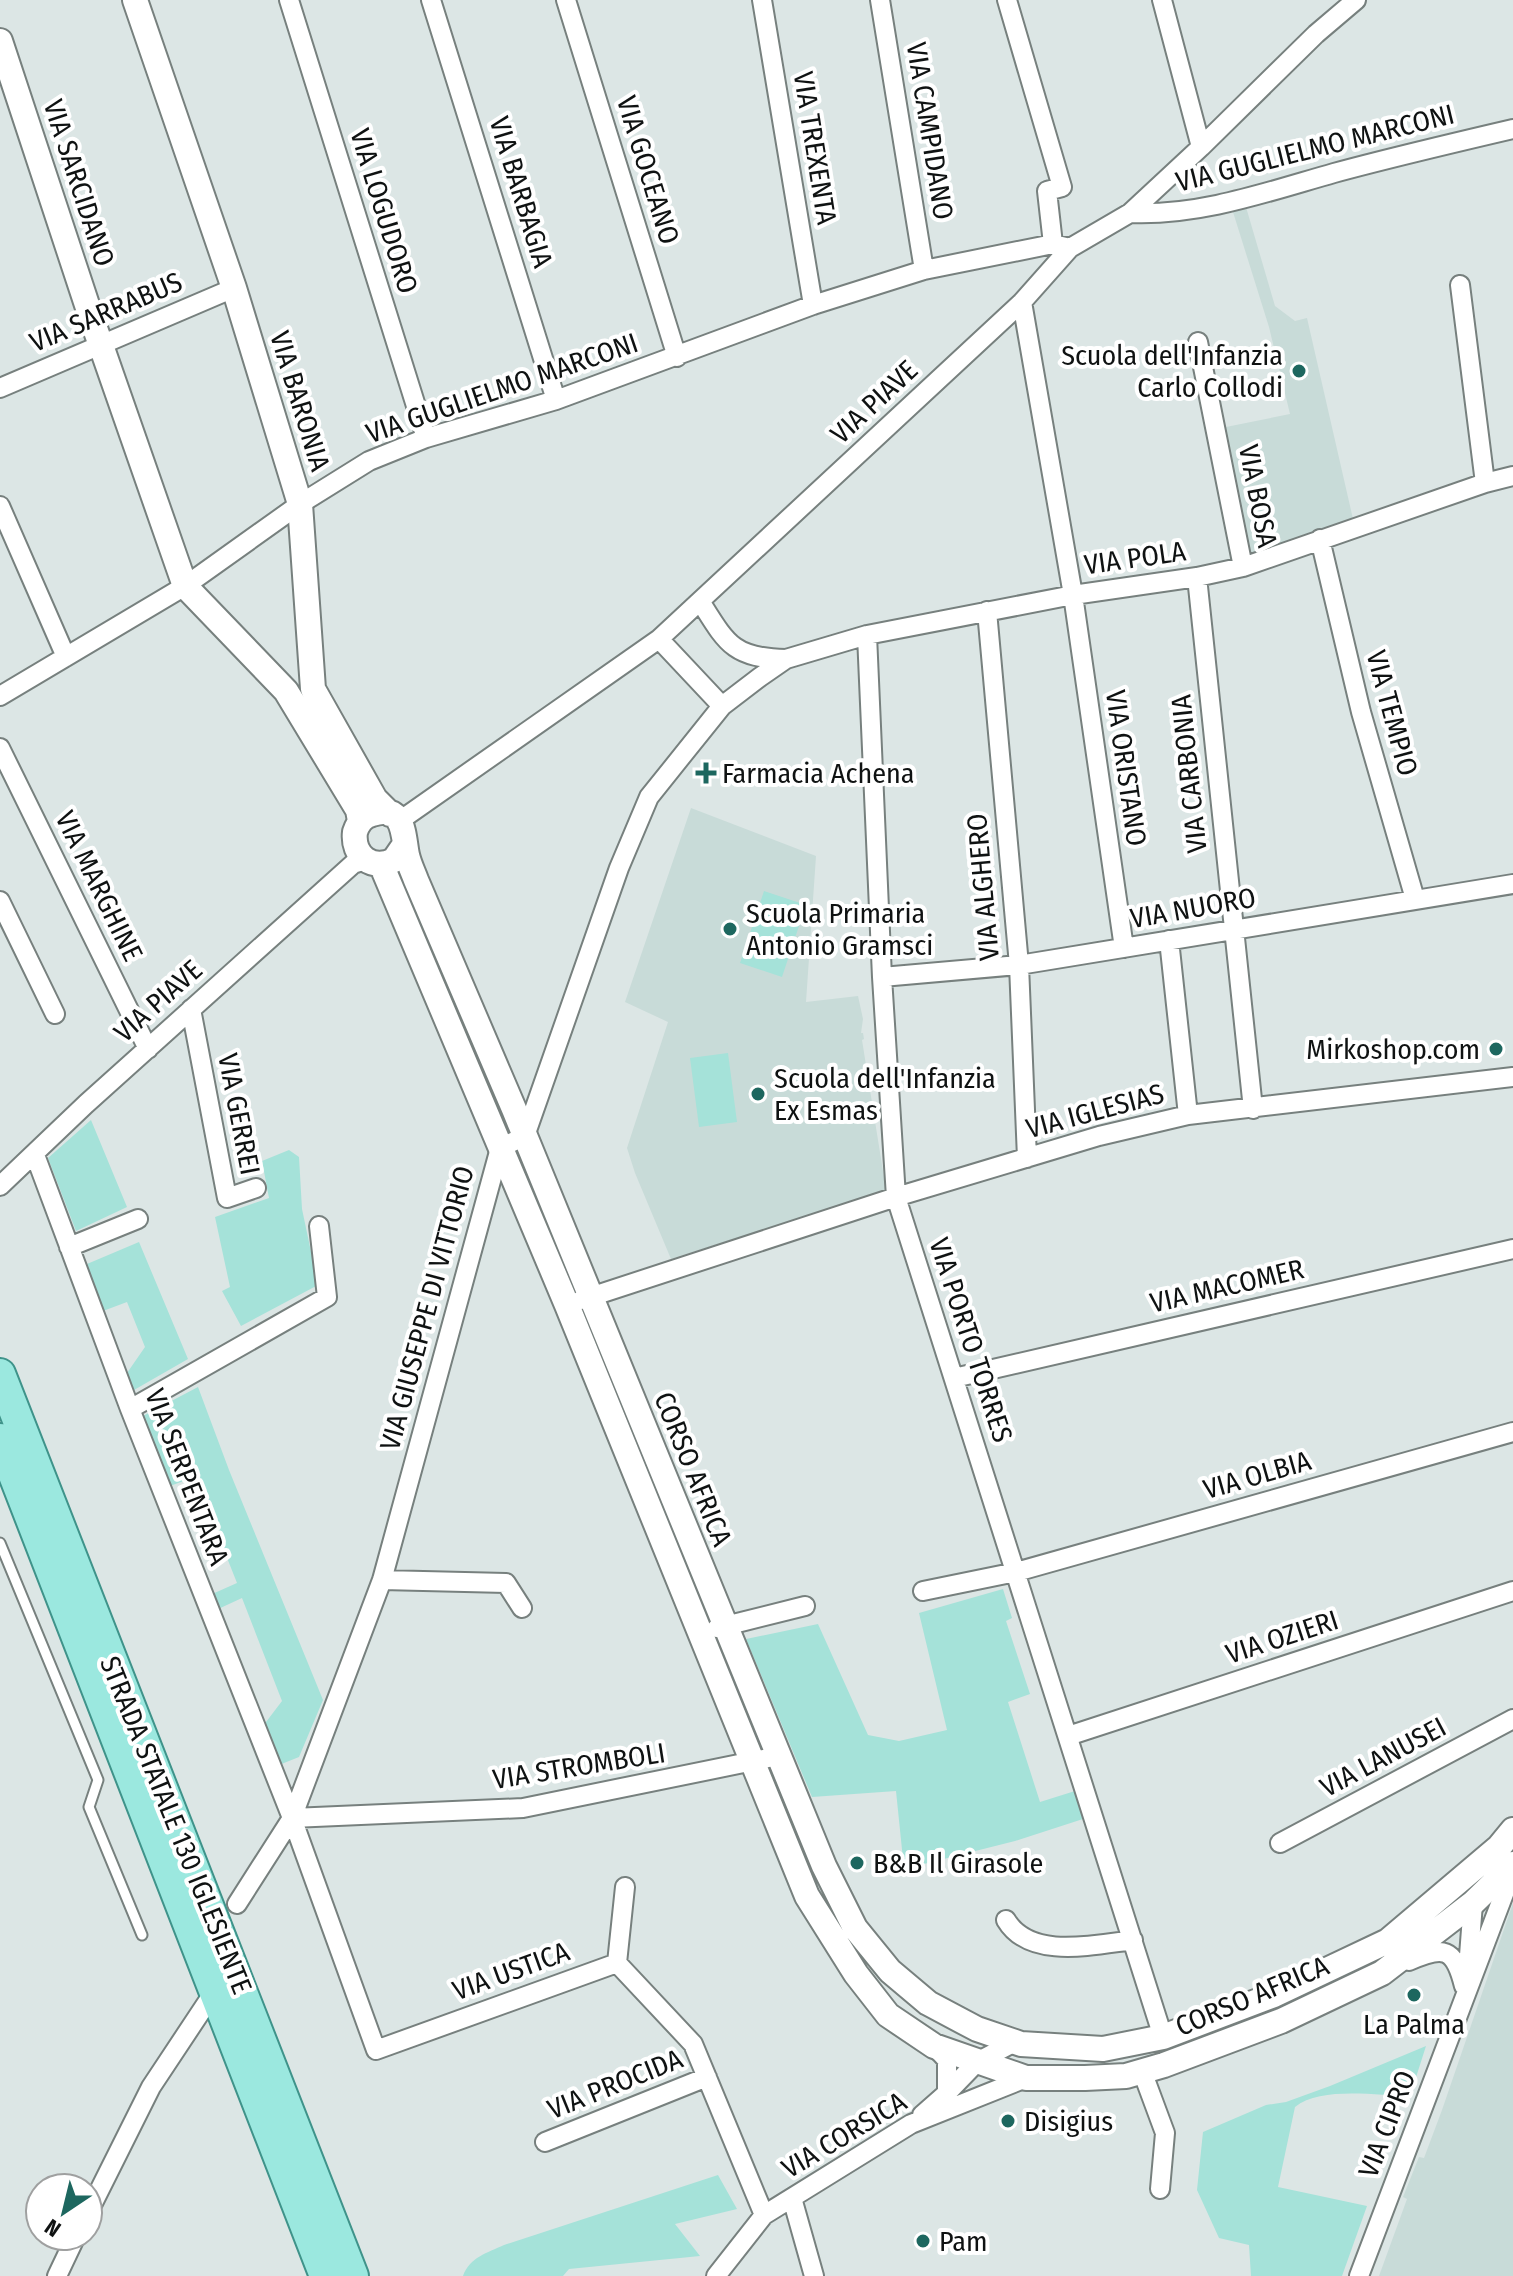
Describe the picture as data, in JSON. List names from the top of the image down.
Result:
{
  "streets": {
    "main road": ["STRADA STATALE 130 IGLESIENTE"],
    "street": [
      "VIA CAMPIDANO",
      "VIA TREXENTA",
      "VIA GUGLIELMO MARCONI",
      "VIA GOCEANO",
      "VIA SARCIDANO",
      "VIA BARBAGIA",
      "VIA LOGUDORO",
      "VIA SARRABUS",
      "VIA BARONIA",
      "VIA PIAVE",
      "VIA BOSA",
      "VIA POLA",
      "VIA TEMPIO",
      "VIA ORISTANO",
      "VIA CARBONIA",
      "VIA MARGHINE",
      "VIA ALGHERO",
      "VIA NUORO",
      "VIA IGLESIAS",
      "VIA GERREI",
      "VIA MACOMER",
      "VIA GIUSEPPE DI VITTORIO",
      "VIA PORTO TORRES",
      "CORSO AFRICA",
      "VIA OLBIA",
      "VIA SERPENTARA",
      "VIA OZIERI",
      "VIA LANUSEI",
      "VIA STROMBOLI",
      "VIA USTICA",
      "VIA PROCIDA",
      "VIA CIPRO",
      "VIA CORSICA"
    ]
  },
  "crossings": [
    ["VIA CAMPIDANO", "VIA GUGLIELMO MARCONI"],
    ["VIA TREXENTA", "VIA GUGLIELMO MARCONI"],
    ["VIA GUGLIELMO MARCONI", "VIA GOCEANO"],
    ["VIA GUGLIELMO MARCONI", "VIA SARCIDANO"],
    ["VIA GUGLIELMO MARCONI", "VIA BARBAGIA"],
    ["VIA GUGLIELMO MARCONI", "VIA LOGUDORO"],
    ["VIA GUGLIELMO MARCONI", "VIA BARONIA"],
    ["VIA GUGLIELMO MARCONI", "VIA PIAVE"],
    ["VIA SARCIDANO", "VIA SARRABUS"],
    ["VIA SARRABUS", "VIA BARONIA"],
    ["VIA BARONIA", "VIA PIAVE"],
    ["VIA BARONIA", "CORSO AFRICA"],
    ["VIA PIAVE", "VIA POLA"],
    ["VIA PIAVE", "VIA ORISTANO"],
    ["VIA PIAVE", "VIA MARGHINE"],
    ["VIA PIAVE", "VIA GERREI"],
    ["VIA PIAVE", "CORSO AFRICA"],
    ["VIA PIAVE", "VIA SERPENTARA"],
    ["VIA BOSA", "VIA POLA"],
    ["VIA POLA", "VIA TEMPIO"],
    ["VIA POLA", "VIA ORISTANO"],
    ["VIA POLA", "VIA CARBONIA"],
    ["VIA POLA", "VIA ALGHERO"],
    ["VIA POLA", "VIA PORTO TORRES"],
    ["VIA TEMPIO", "VIA NUORO"],
    ["VIA ORISTANO", "VIA NUORO"],
    ["VIA CARBONIA", "VIA NUORO"],
    ["VIA CARBONIA", "VIA IGLESIAS"],
    ["VIA ALGHERO", "VIA NUORO"],
    ["VIA ALGHERO", "VIA IGLESIAS"],
    ["VIA NUORO", "VIA PORTO TORRES"],
    ["VIA IGLESIAS", "VIA PORTO TORRES"],
    ["VIA IGLESIAS", "CORSO AFRICA"],
    ["VIA MACOMER", "VIA PORTO TORRES"],
    ["VIA GIUSEPPE DI VITTORIO", "CORSO AFRICA"],
    ["VIA GIUSEPPE DI VITTORIO", "VIA SERPENTARA"],
    ["VIA GIUSEPPE DI VITTORIO", "VIA STROMBOLI"],
    ["VIA GIUSEPPE DI VITTORIO", "VIA USTICA"],
    ["VIA PORTO TORRES", "CORSO AFRICA"],
    ["VIA PORTO TORRES", "VIA OLBIA"],
    ["VIA PORTO TORRES", "VIA OZIERI"],
    ["CORSO AFRICA", "VIA STROMBOLI"],
    ["CORSO AFRICA", "VIA CIPRO"],
    ["CORSO AFRICA", "VIA CORSICA"],
    ["VIA SERPENTARA", "VIA STROMBOLI"],
    ["VIA SERPENTARA", "VIA USTICA"],
    ["VIA STROMBOLI", "VIA USTICA"]
  ],
  "places": {
    "other": [
      "Scuola dell'Infanzia Carlo Collodi",
      "Scuola Primaria Antonio Gramsci",
      "Mirkoshop.com",
      "Scuola dell'Infanzia Ex Esmas",
      "B&B Il Girasole",
      "La Palma",
      "Disigius",
      "Pam"
    ],
    "health": ["Farmacia Achena"]
  },
  "north": "bottom left"
}
